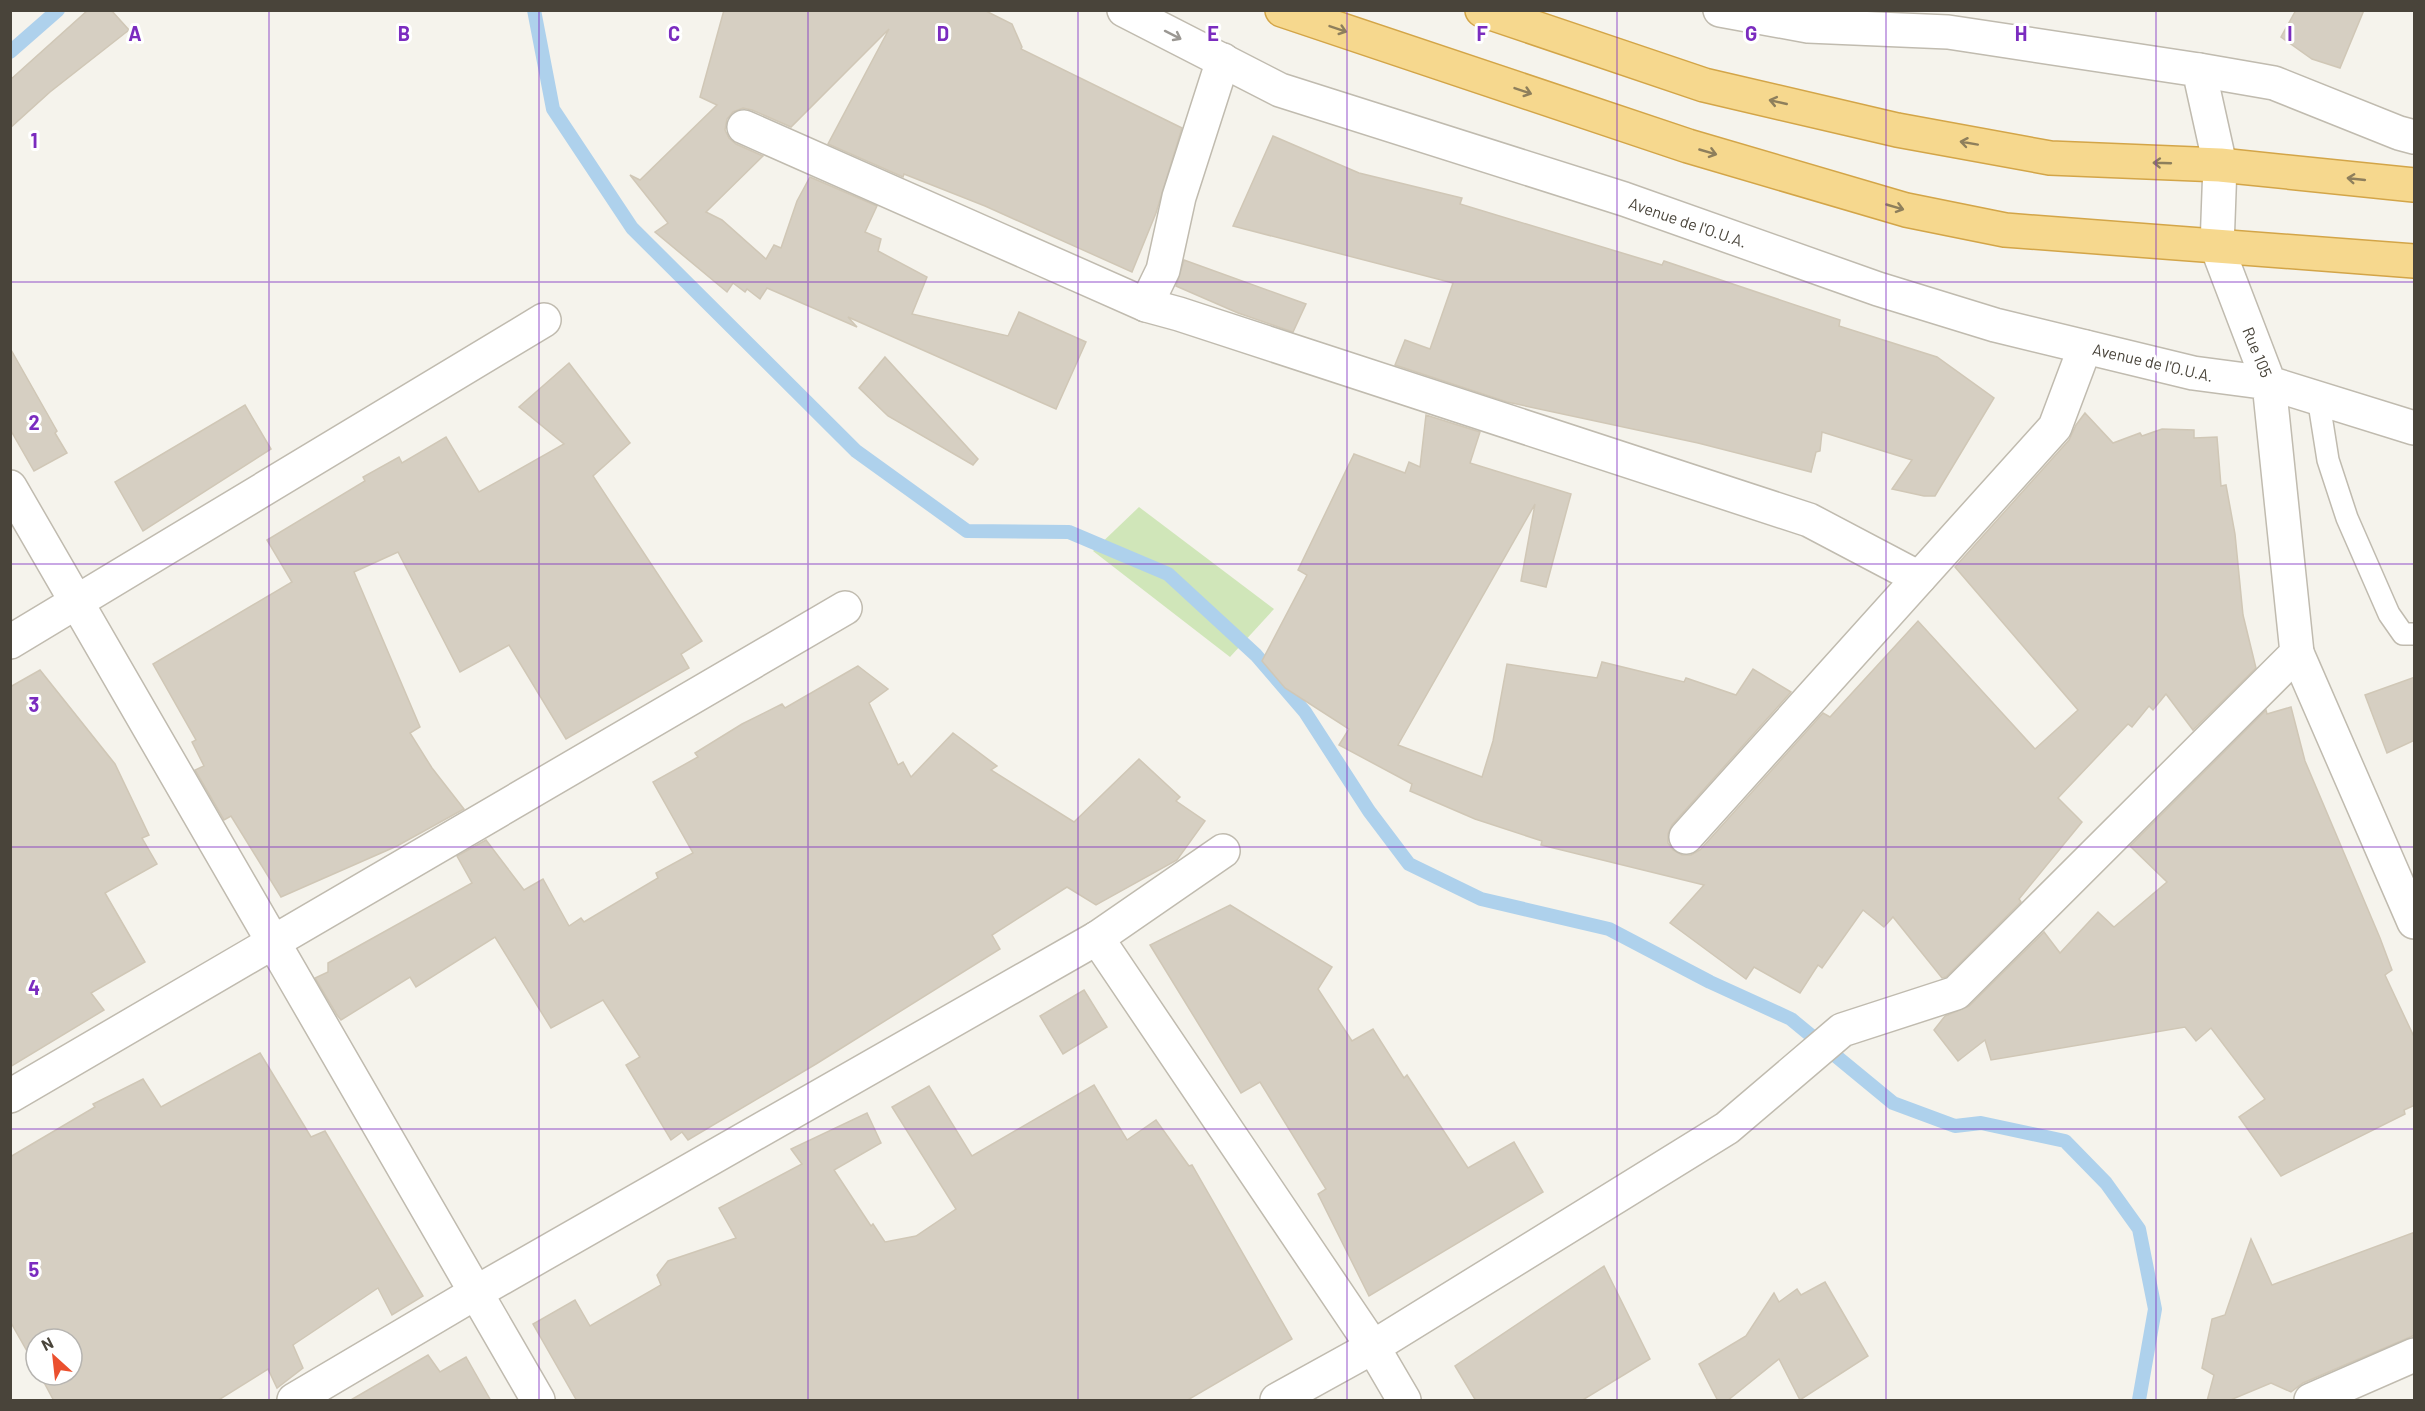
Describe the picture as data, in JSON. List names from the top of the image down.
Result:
{
  "streets": {
    "street": ["Avenue de l'O.U.A.", "Rue 105"]
  },
  "crossings": [
    ["Avenue de l'O.U.A.", "Rue 105"]
  ],
  "north": "top left",
  "grid": {
    "columns": [
      "A",
      "B",
      "C",
      "D",
      "E",
      "F",
      "G",
      "H",
      "I"
    ],
    "rows": [
      "1",
      "2",
      "3",
      "4",
      "5"
    ]
  }
}
